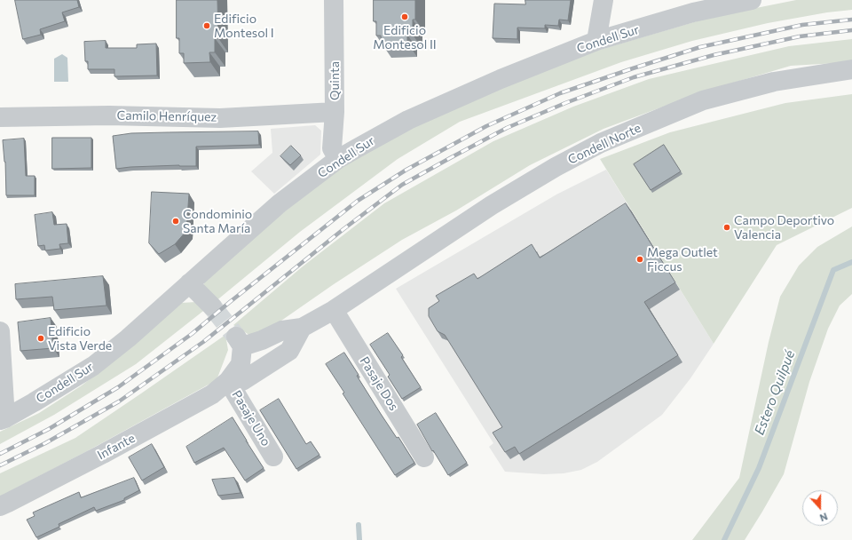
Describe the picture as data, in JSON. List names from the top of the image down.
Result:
{
  "streets": {
    "street": [
      "Condell Sur",
      "Quinta",
      "Camilo Henríquez",
      "Condell Norte",
      "Pasaje Dos",
      "Pasaje Uno",
      "Infante"
    ]
  },
  "crossings": [
    ["Condell Sur", "Quinta"],
    ["Quinta", "Camilo Henríquez"],
    ["Condell Norte", "Infante"],
    ["Pasaje Dos", "Infante"],
    ["Pasaje Uno", "Infante"]
  ],
  "water": ["Estero Quilpué"],
  "places": [
    "Edificio Montesol II",
    "Edificio Montesol I",
    "Condominio Santa María",
    "Campo Deportivo Valencia",
    "Mega Outlet Ficcus",
    "Edificio Vista Verde"
  ],
  "north": "bottom"
}
